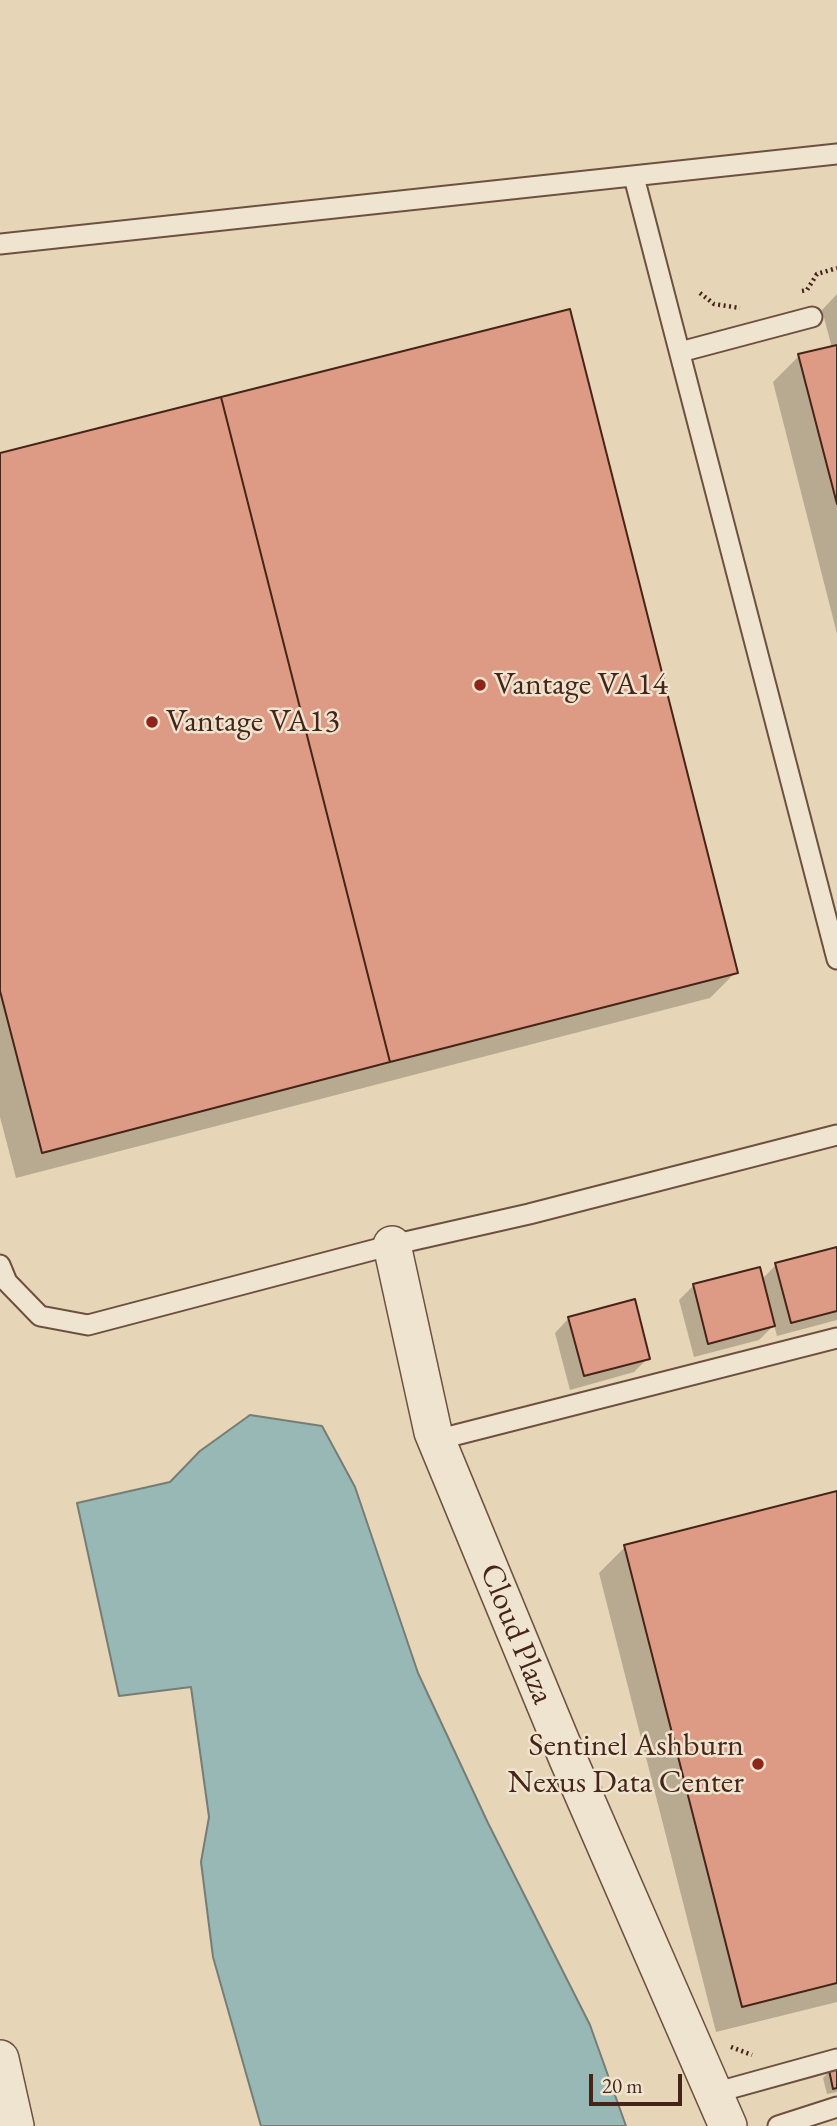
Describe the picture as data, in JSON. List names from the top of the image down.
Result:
{
  "streets": {
    "street": ["Cloud Plaza"]
  },
  "places": ["Vantage VA14", "Vantage VA13", "Sentinel Ashburn Nexus Data Center"],
  "scale_bar": "20 m"
}
